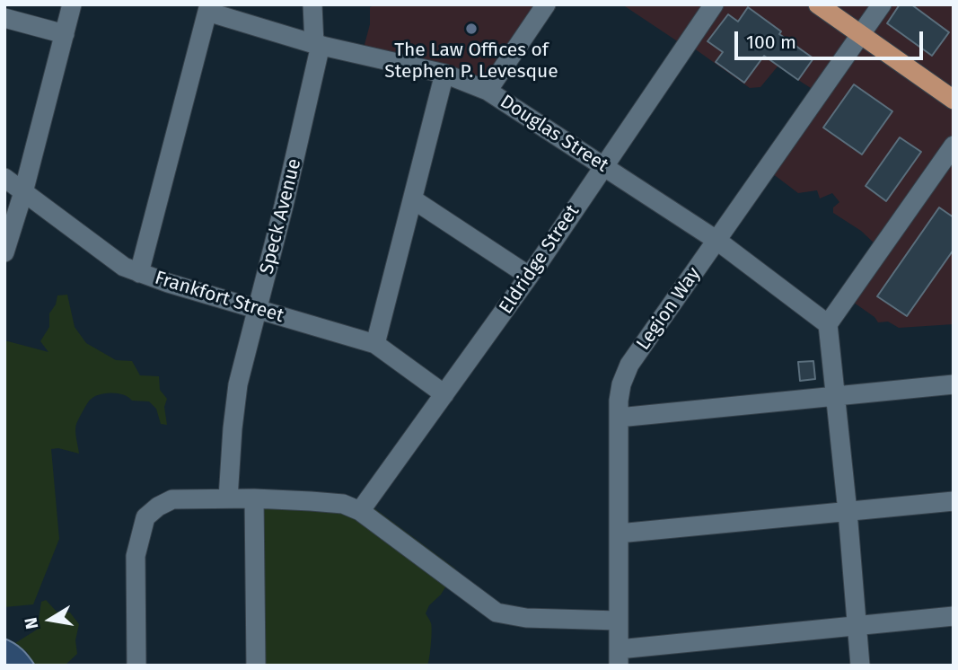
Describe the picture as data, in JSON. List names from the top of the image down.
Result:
{
  "streets": {
    "street": [
      "Douglas Street",
      "Speck Avenue",
      "Eldridge Street",
      "Frankfort Street",
      "Legion Way"
    ]
  },
  "crossings": [
    ["Douglas Street", "Speck Avenue"],
    ["Douglas Street", "Eldridge Street"],
    ["Douglas Street", "Legion Way"],
    ["Speck Avenue", "Frankfort Street"],
    ["Eldridge Street", "Frankfort Street"]
  ],
  "places": ["The Law Offices of Stephen P. Levesque"],
  "scale_bar": "100 m",
  "north": "left"
}
